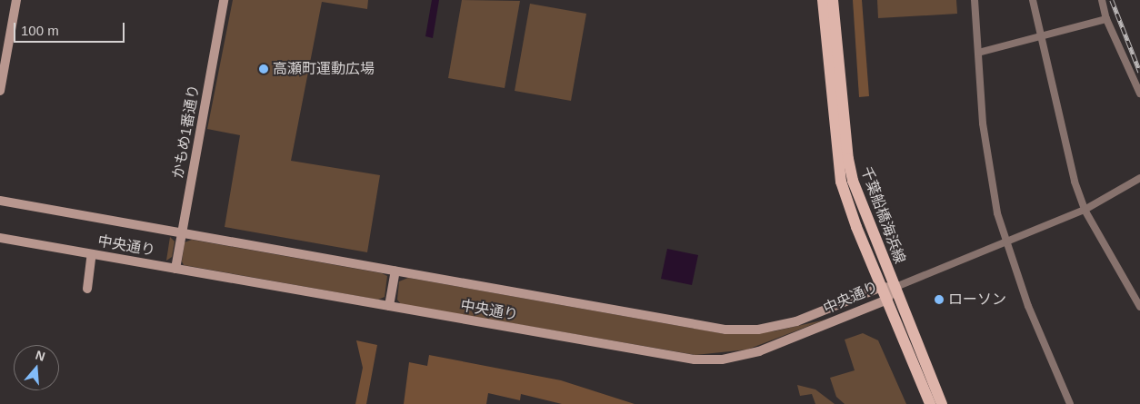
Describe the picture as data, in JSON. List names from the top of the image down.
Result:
{
  "streets": {
    "main road": ["千葉船橋海浜線"],
    "street": ["かもめ1番通り", "中央通り"]
  },
  "crossings": [
    ["かもめ1番通り", "中央通り"],
    ["千葉船橋海浜線", "中央通り"]
  ],
  "places": ["高瀬町運動広場", "ローソン"],
  "scale_bar": "100 m",
  "north": "top"
}
